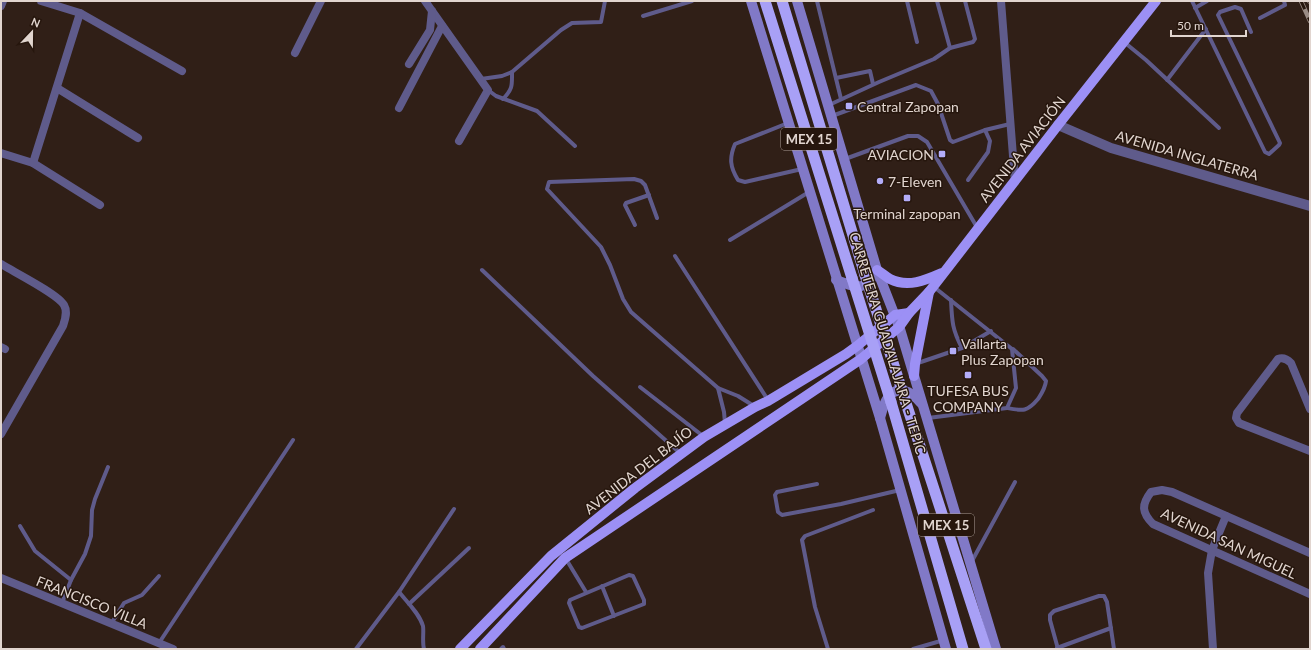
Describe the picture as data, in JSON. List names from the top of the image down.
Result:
{
  "streets": {
    "highway": ["MEX 15", "CARRETERA GUADALAJARA - TEPIC"],
    "main road": ["AVENIDA AVIACIÓN", "AVENIDA DEL BAJÍO"],
    "street": ["AVENIDA INGLATERRA", "AVENIDA SAN MIGUEL", "FRANCISCO VILLA"]
  },
  "crossings": [
    ["AVENIDA AVIACIÓN", "AVENIDA INGLATERRA"],
    ["AVENIDA AVIACIÓN", "AVENIDA DEL BAJÍO"]
  ],
  "places": {
    "transit": [
      "Central Zapopan",
      "AVIACION",
      "Terminal zapopan",
      "Vallarta Plus Zapopan",
      "TUFESA BUS COMPANY"
    ],
    "other": ["7-Eleven"]
  },
  "scale_bar": "50 m",
  "north": "top"
}
